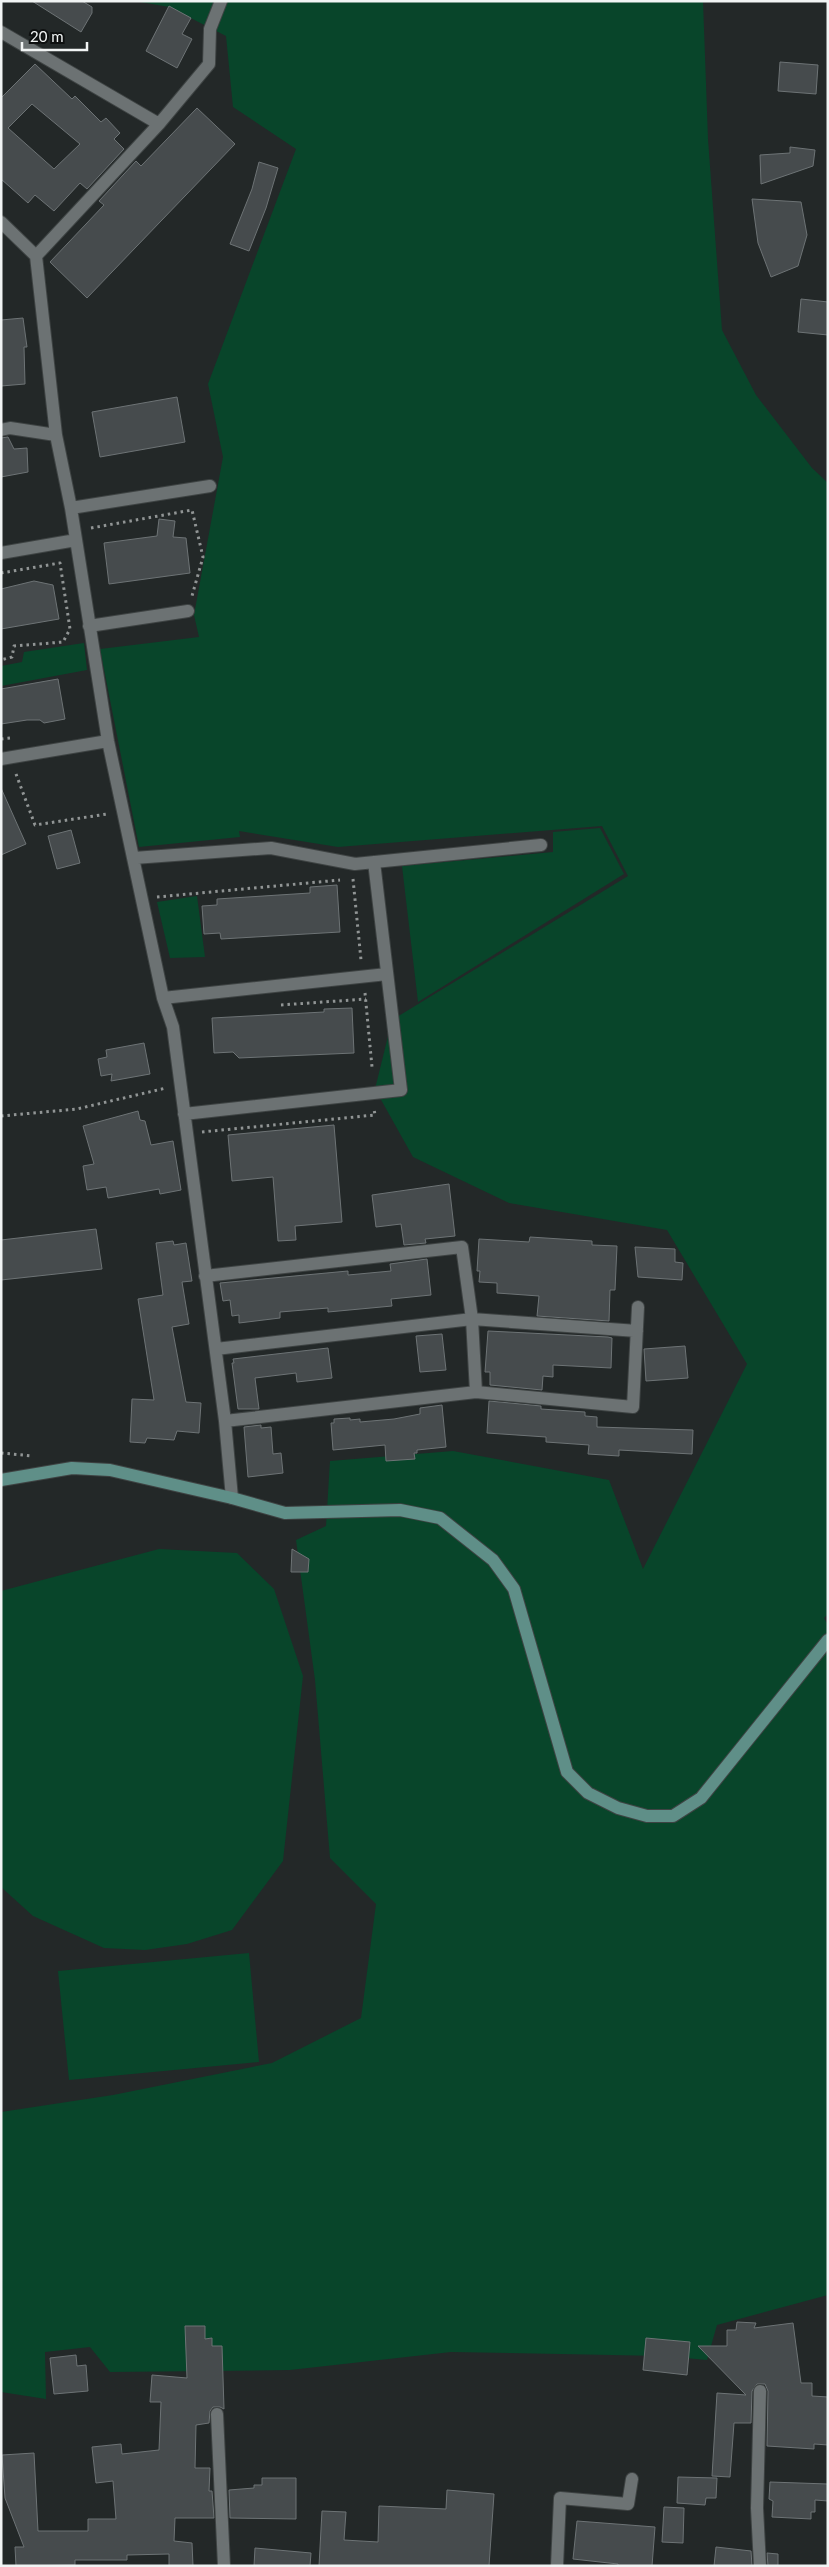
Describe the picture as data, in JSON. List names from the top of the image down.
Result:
{
  "scale_bar": "20 m"
}
